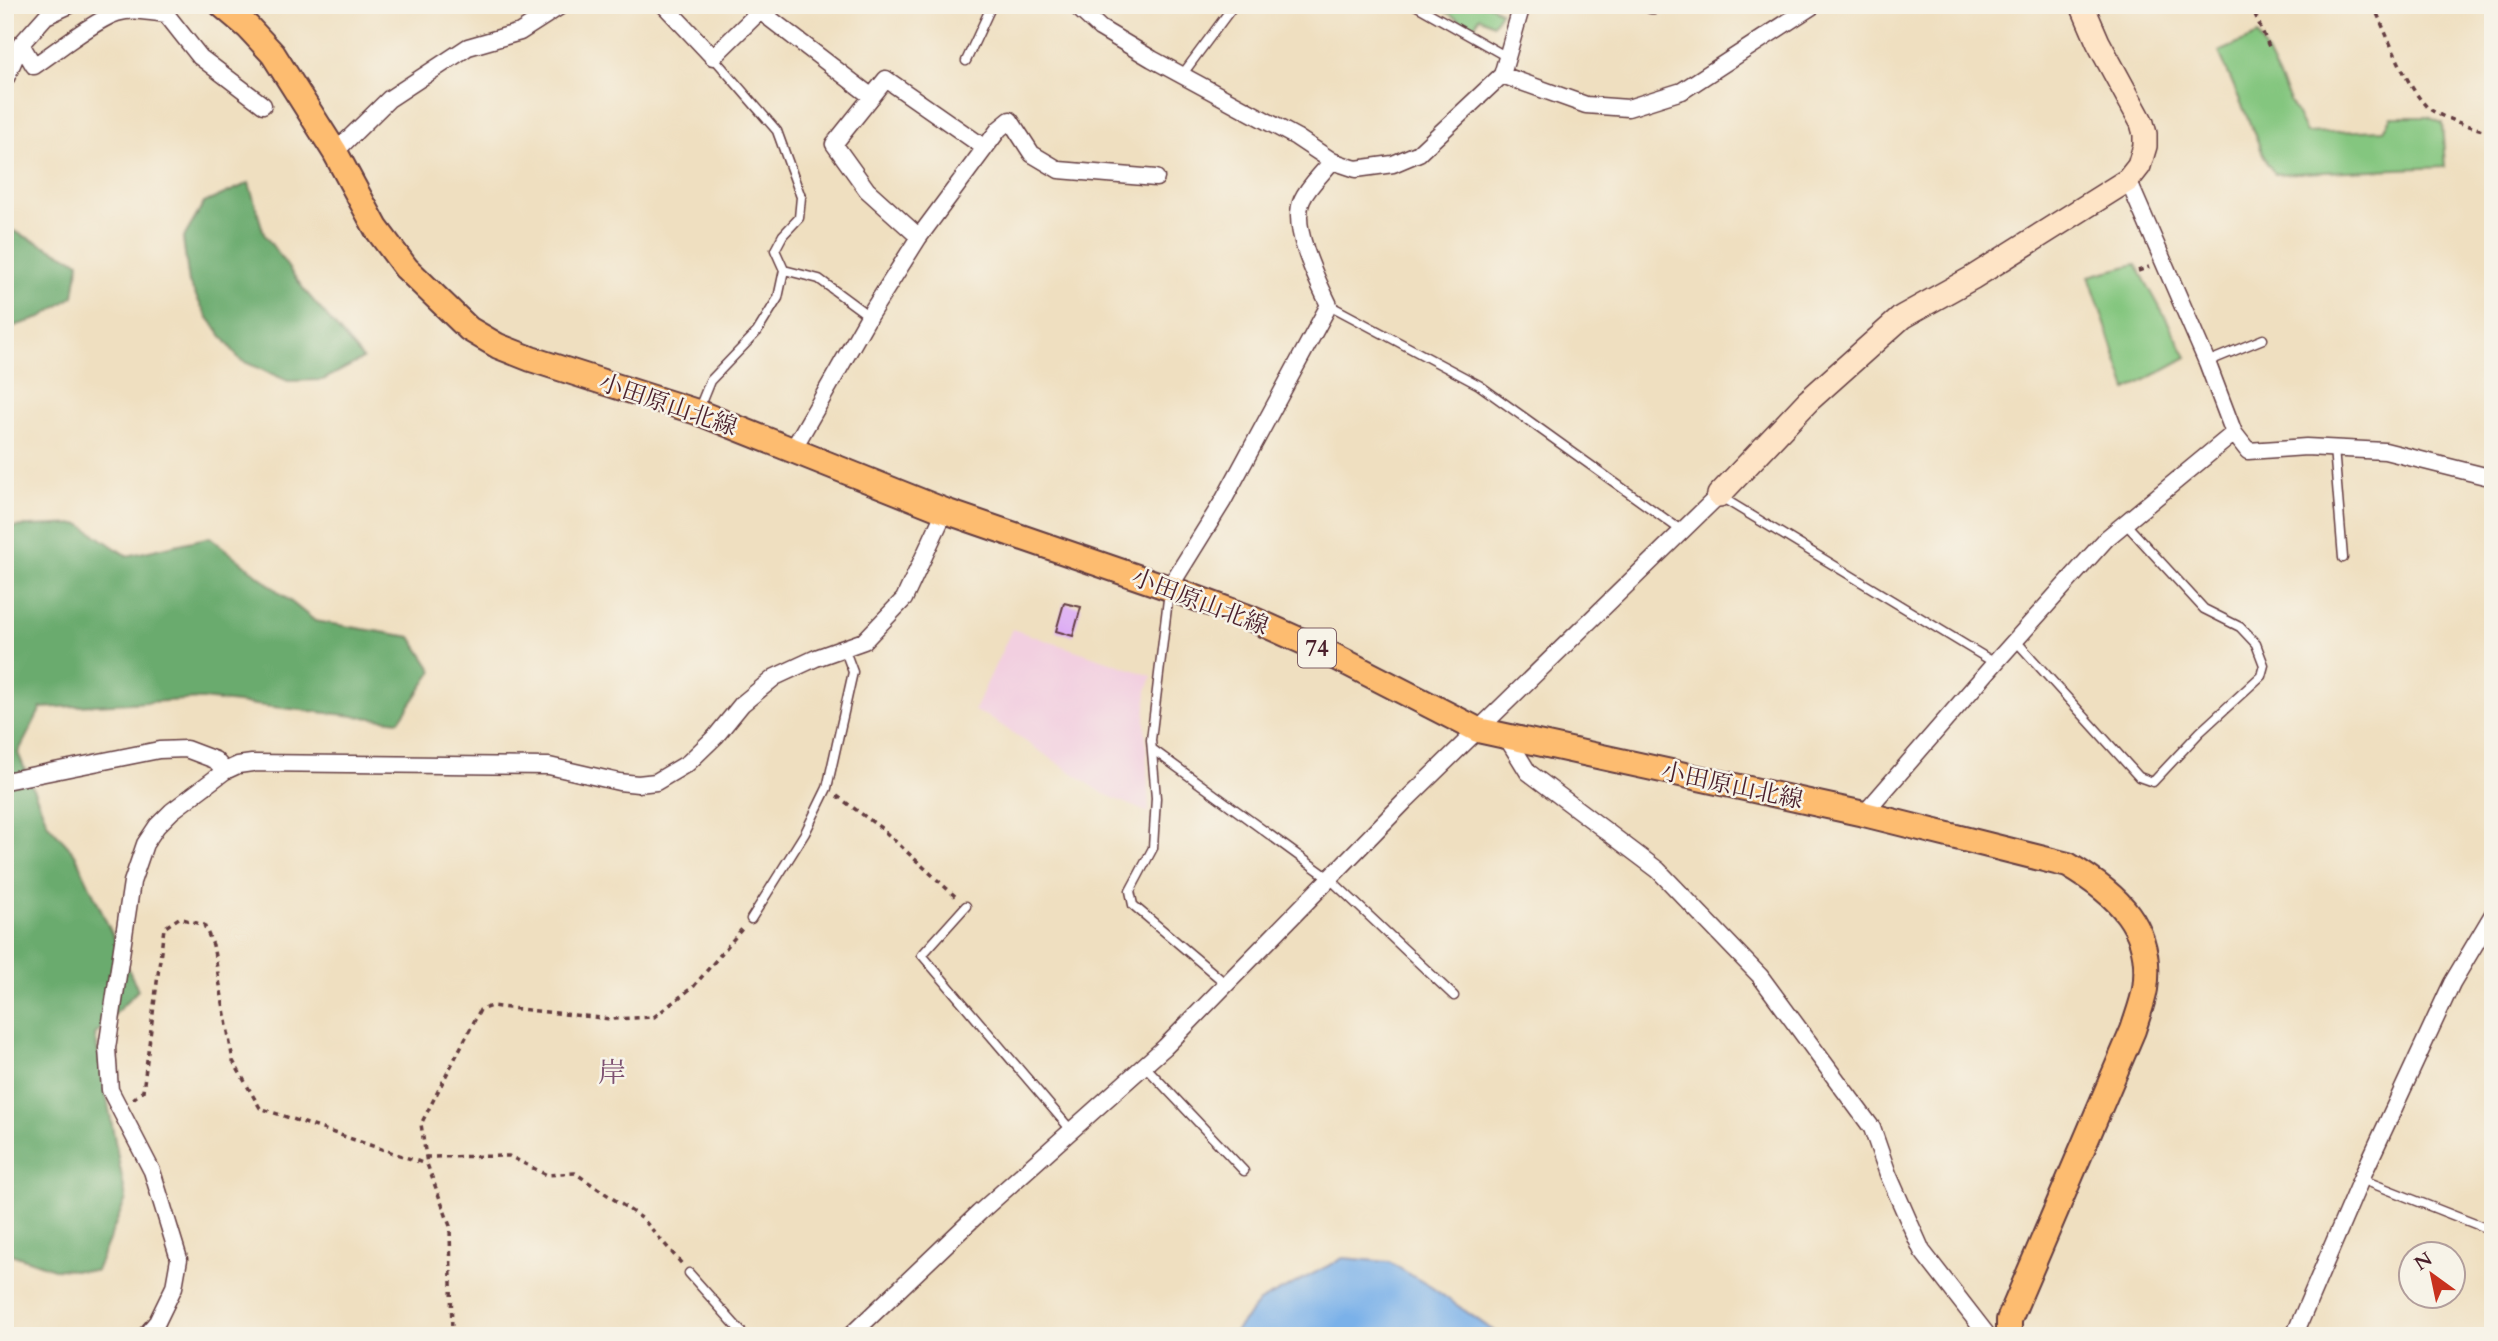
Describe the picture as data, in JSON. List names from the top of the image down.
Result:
{
  "streets": {
    "main road": ["小田原山北線", "74"]
  },
  "districts": ["岸"],
  "north": "top left"
}
